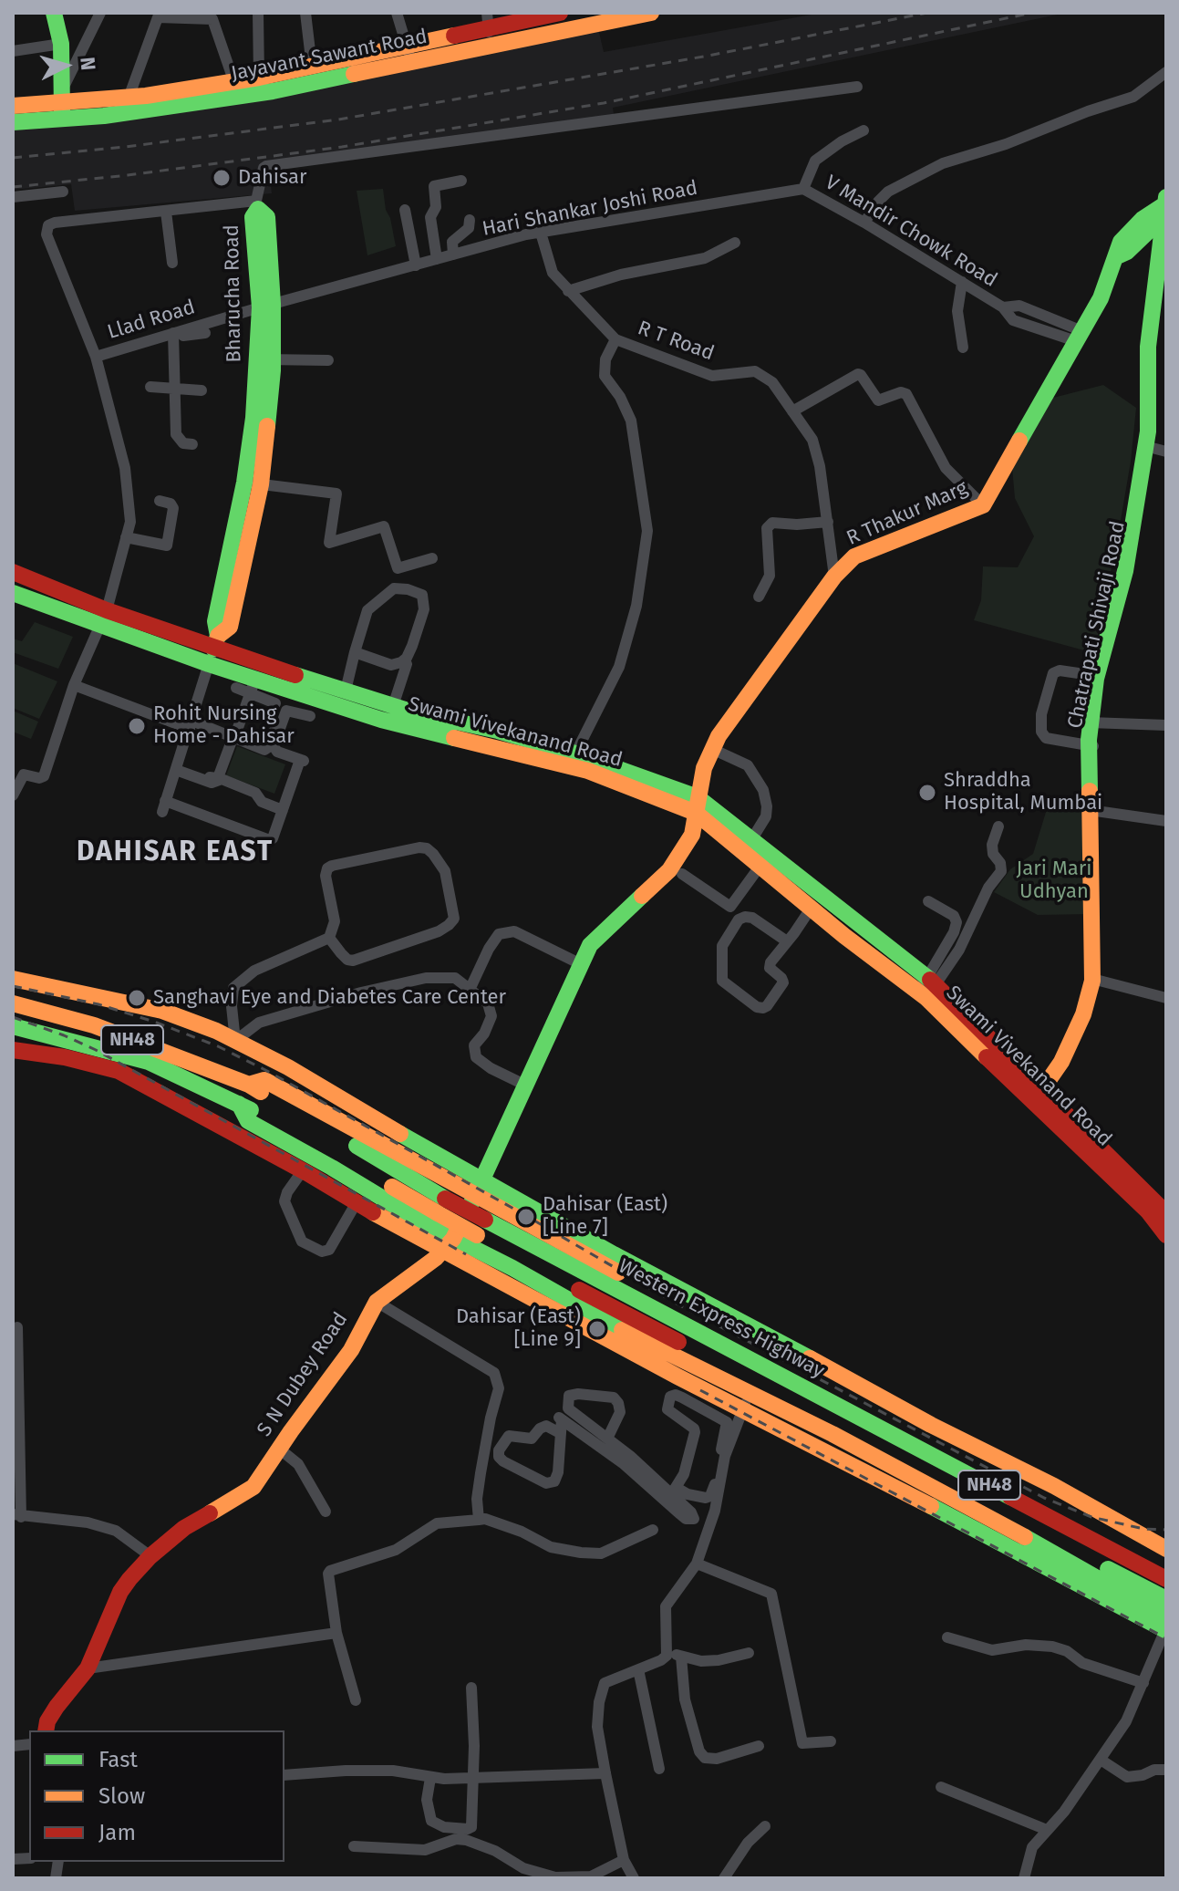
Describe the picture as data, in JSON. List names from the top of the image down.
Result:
{
  "streets": {
    "main road": [
      "Jayavant Sawant Road",
      "Bharucha Road",
      "R Thakur Marg",
      "Chatrapati Shivaji Road",
      "Swami Vivekanand Road",
      "NH48",
      "Western Express Highway",
      "S N Dubey Road"
    ],
    "street": [
      "Hari Shankar Joshi Road",
      "V Mandir Chowk Road",
      "Llad Road",
      "R T Road"
    ]
  },
  "crossings": [
    ["Hari Shankar Joshi Road", "V Mandir Chowk Road"],
    ["Hari Shankar Joshi Road", "Bharucha Road"],
    ["Hari Shankar Joshi Road", "Llad Road"],
    ["V Mandir Chowk Road", "R Thakur Marg"],
    ["Bharucha Road", "Llad Road"],
    ["Bharucha Road", "Swami Vivekanand Road"],
    ["R Thakur Marg", "Swami Vivekanand Road"],
    ["R Thakur Marg", "S N Dubey Road"],
    ["Swami Vivekanand Road", "S N Dubey Road"]
  ],
  "districts": ["DAHISAR EAST"],
  "parks": ["Jari Mari Udhyan"],
  "places": [
    "Dahisar",
    "Rohit Nursing Home - Dahisar",
    "Shraddha Hospital, Mumbai",
    "Sanghavi Eye and Diabetes Care Center",
    "Dahisar (East) [Line 7]",
    "Dahisar (East) [Line 9]"
  ],
  "legend": ["Fast", "Slow", "Jam"],
  "north": "right"
}
